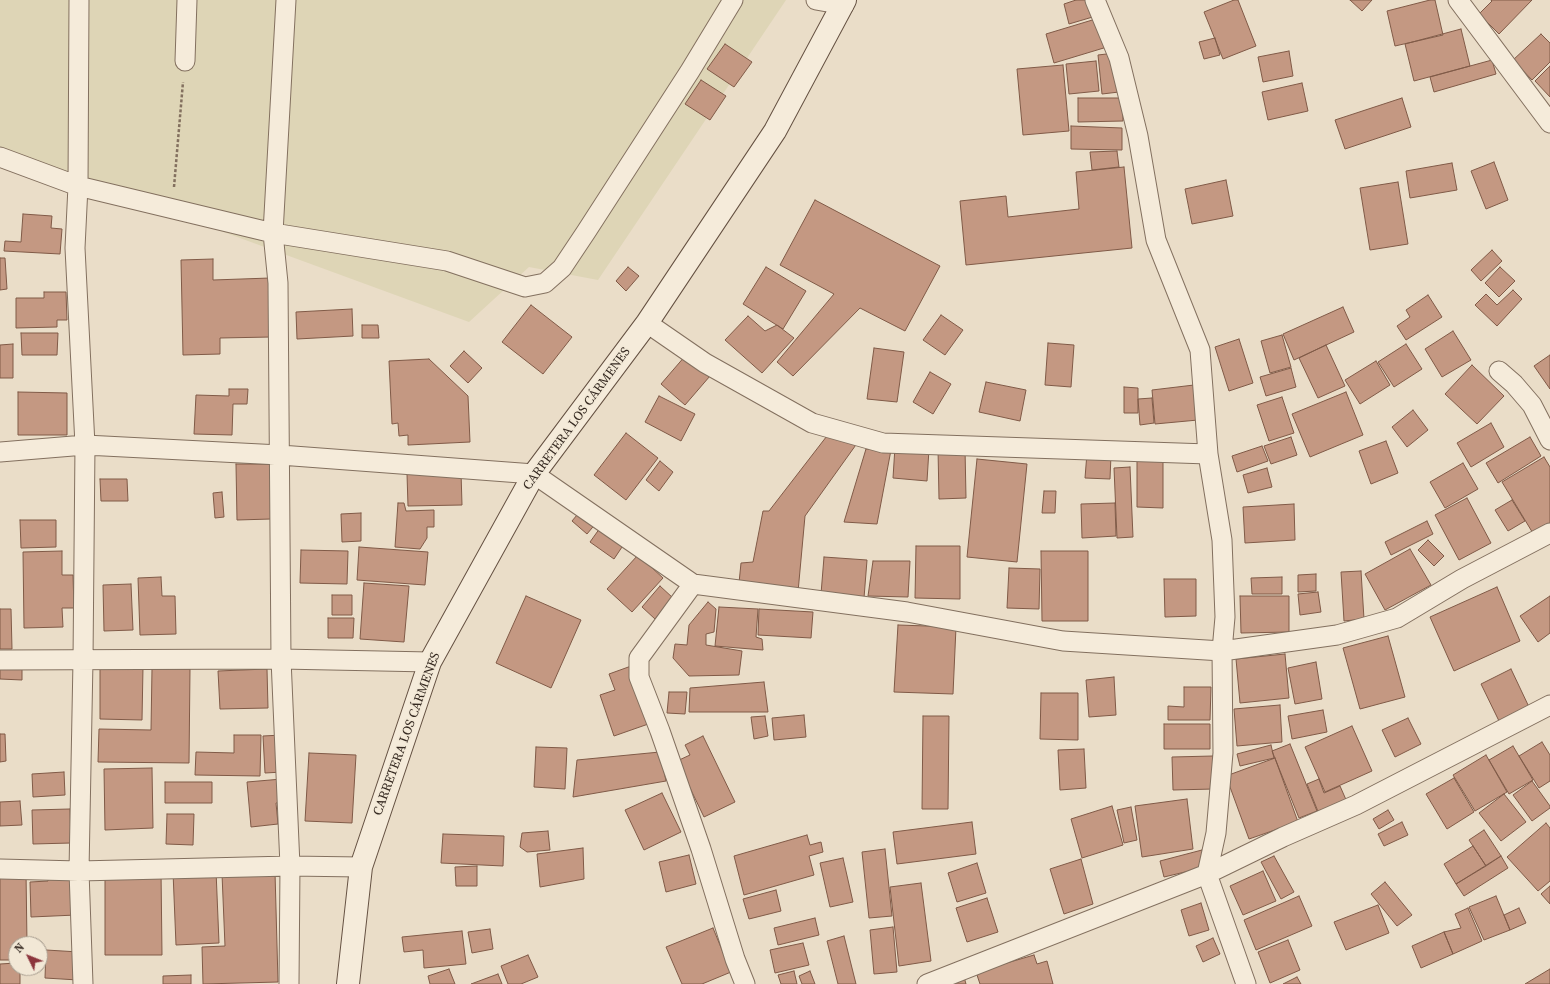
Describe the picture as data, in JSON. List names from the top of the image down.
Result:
{
  "streets": {
    "main road": ["CARRETERA LOS CÁRMENES"]
  },
  "north": "top left"
}
